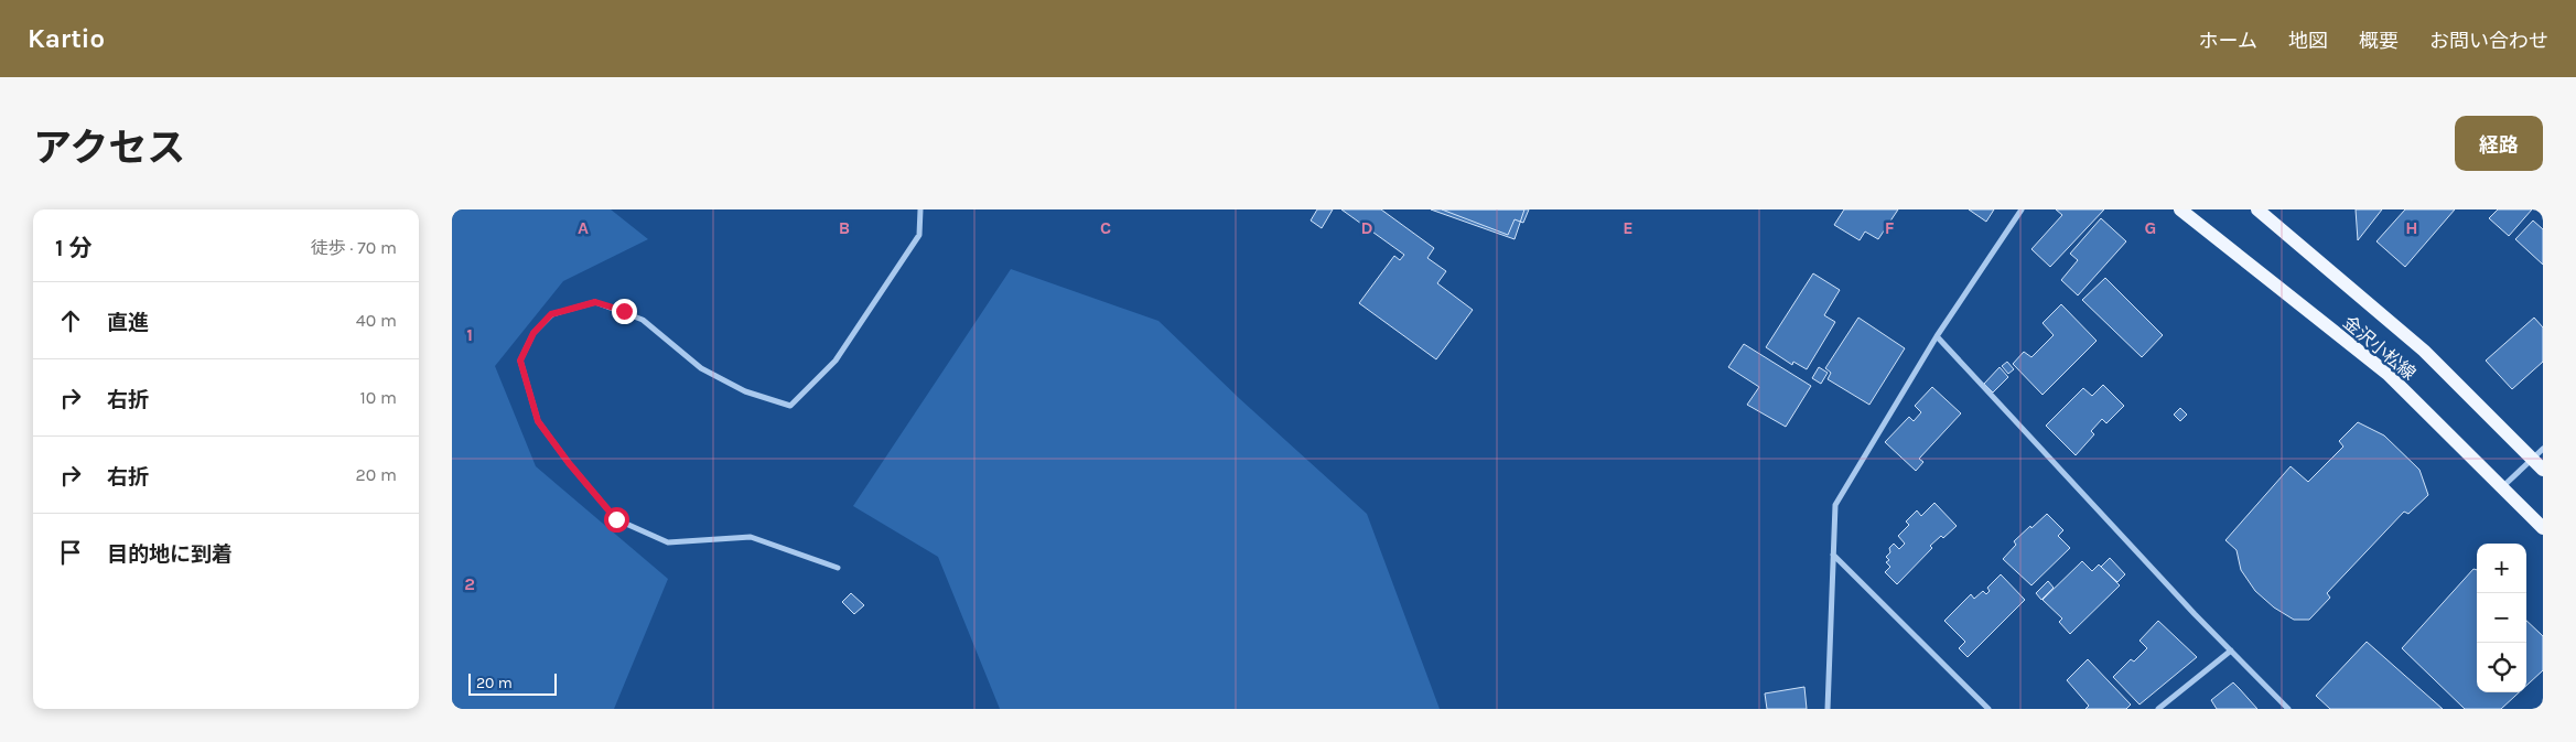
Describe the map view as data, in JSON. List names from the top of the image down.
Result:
{
  "streets": {
    "main road": ["金沢小松線"]
  },
  "scale_bar": "20 m",
  "page": {
    "header": "Kartio",
    "nav": [
      "ホーム",
      "地図",
      "概要",
      "お問い合わせ"
    ],
    "title": "アクセス",
    "buttons": "経路",
    "heading": ["1 分", "徒歩 · 70 m"],
    "list": [
      ["直進", "40 m"],
      ["右折", "10 m"],
      ["右折", "20 m"],
      "目的地に到着"
    ],
    "map_buttons": ["+", "−"],
    "scale": "20 m"
  },
  "grid": {
    "columns": [
      "A",
      "B",
      "C",
      "D",
      "E",
      "F",
      "G",
      "H"
    ],
    "rows": ["1", "2"]
  }
}
